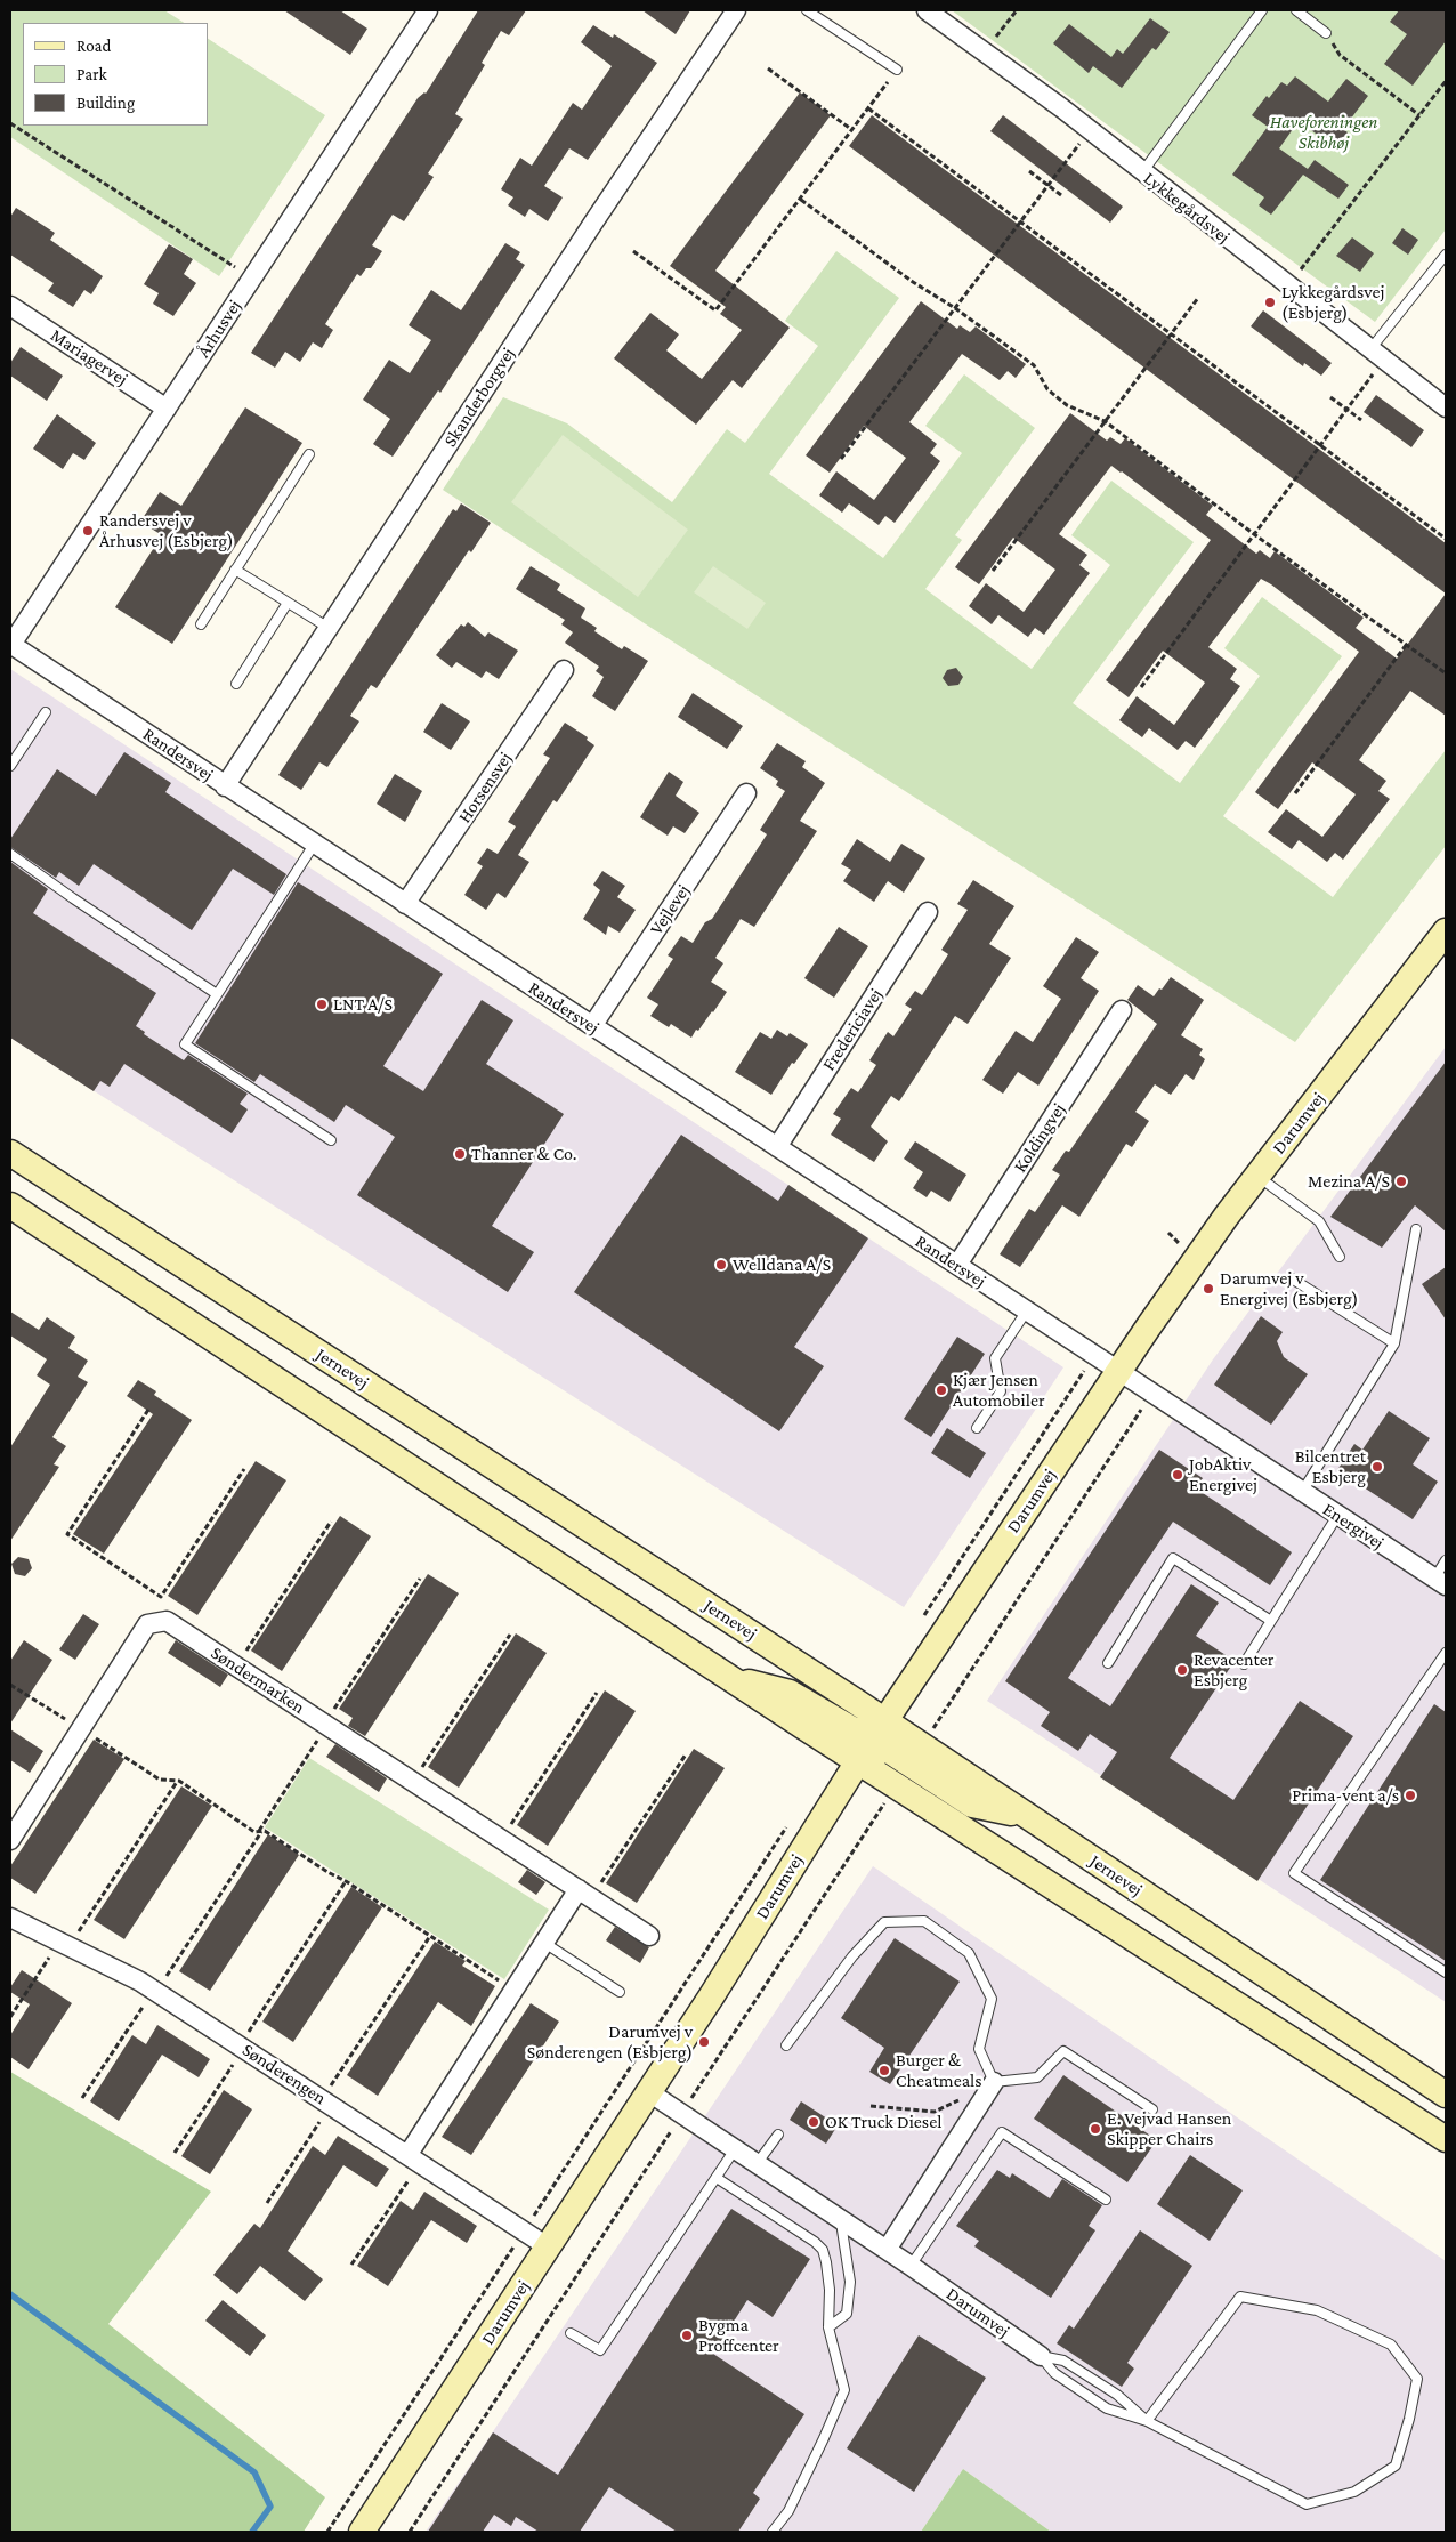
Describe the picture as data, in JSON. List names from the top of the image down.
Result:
{
  "streets": {
    "main road": ["Darumvej", "Jernevej"],
    "street": [
      "Lykkegårdsvej",
      "Århusvej",
      "Mariagervej",
      "Skanderborgvej",
      "Randersvej",
      "Horsensvej",
      "Vejlevej",
      "Fredericiavej",
      "Koldingvej",
      "Energivej",
      "Søndermarken",
      "Sønderengen"
    ]
  },
  "crossings": [
    ["Århusvej", "Mariagervej"],
    ["Århusvej", "Randersvej"],
    ["Skanderborgvej", "Randersvej"],
    ["Randersvej", "Horsensvej"],
    ["Randersvej", "Vejlevej"],
    ["Randersvej", "Fredericiavej"],
    ["Randersvej", "Darumvej"],
    ["Randersvej", "Koldingvej"],
    ["Randersvej", "Energivej"],
    ["Darumvej", "Jernevej"],
    ["Darumvej", "Energivej"],
    ["Darumvej", "Sønderengen"]
  ],
  "parks": ["Haveforeningen Skibhøj"],
  "places": [
    "Lykkegårdsvej (Esbjerg)",
    "Randersvej v Århusvej (Esbjerg)",
    "LNT A/S",
    "Thanner & Co.",
    "Mezina A/S",
    "Welldana A/S",
    "Darumvej v Energivej (Esbjerg)",
    "Kjær Jensen Automobiler",
    "Bilcentret Esbjerg",
    "JobAktiv Energivej",
    "Revacenter Esbjerg",
    "Prima-vent a/s",
    "Darumvej v Sønderengen (Esbjerg)",
    "Burger & Cheatmeals",
    "OK Truck Diesel",
    "E. Vejvad Hansen Skipper Chairs",
    "Bygma Proffcenter"
  ],
  "legend": ["Road", "Park", "Building"]
}
